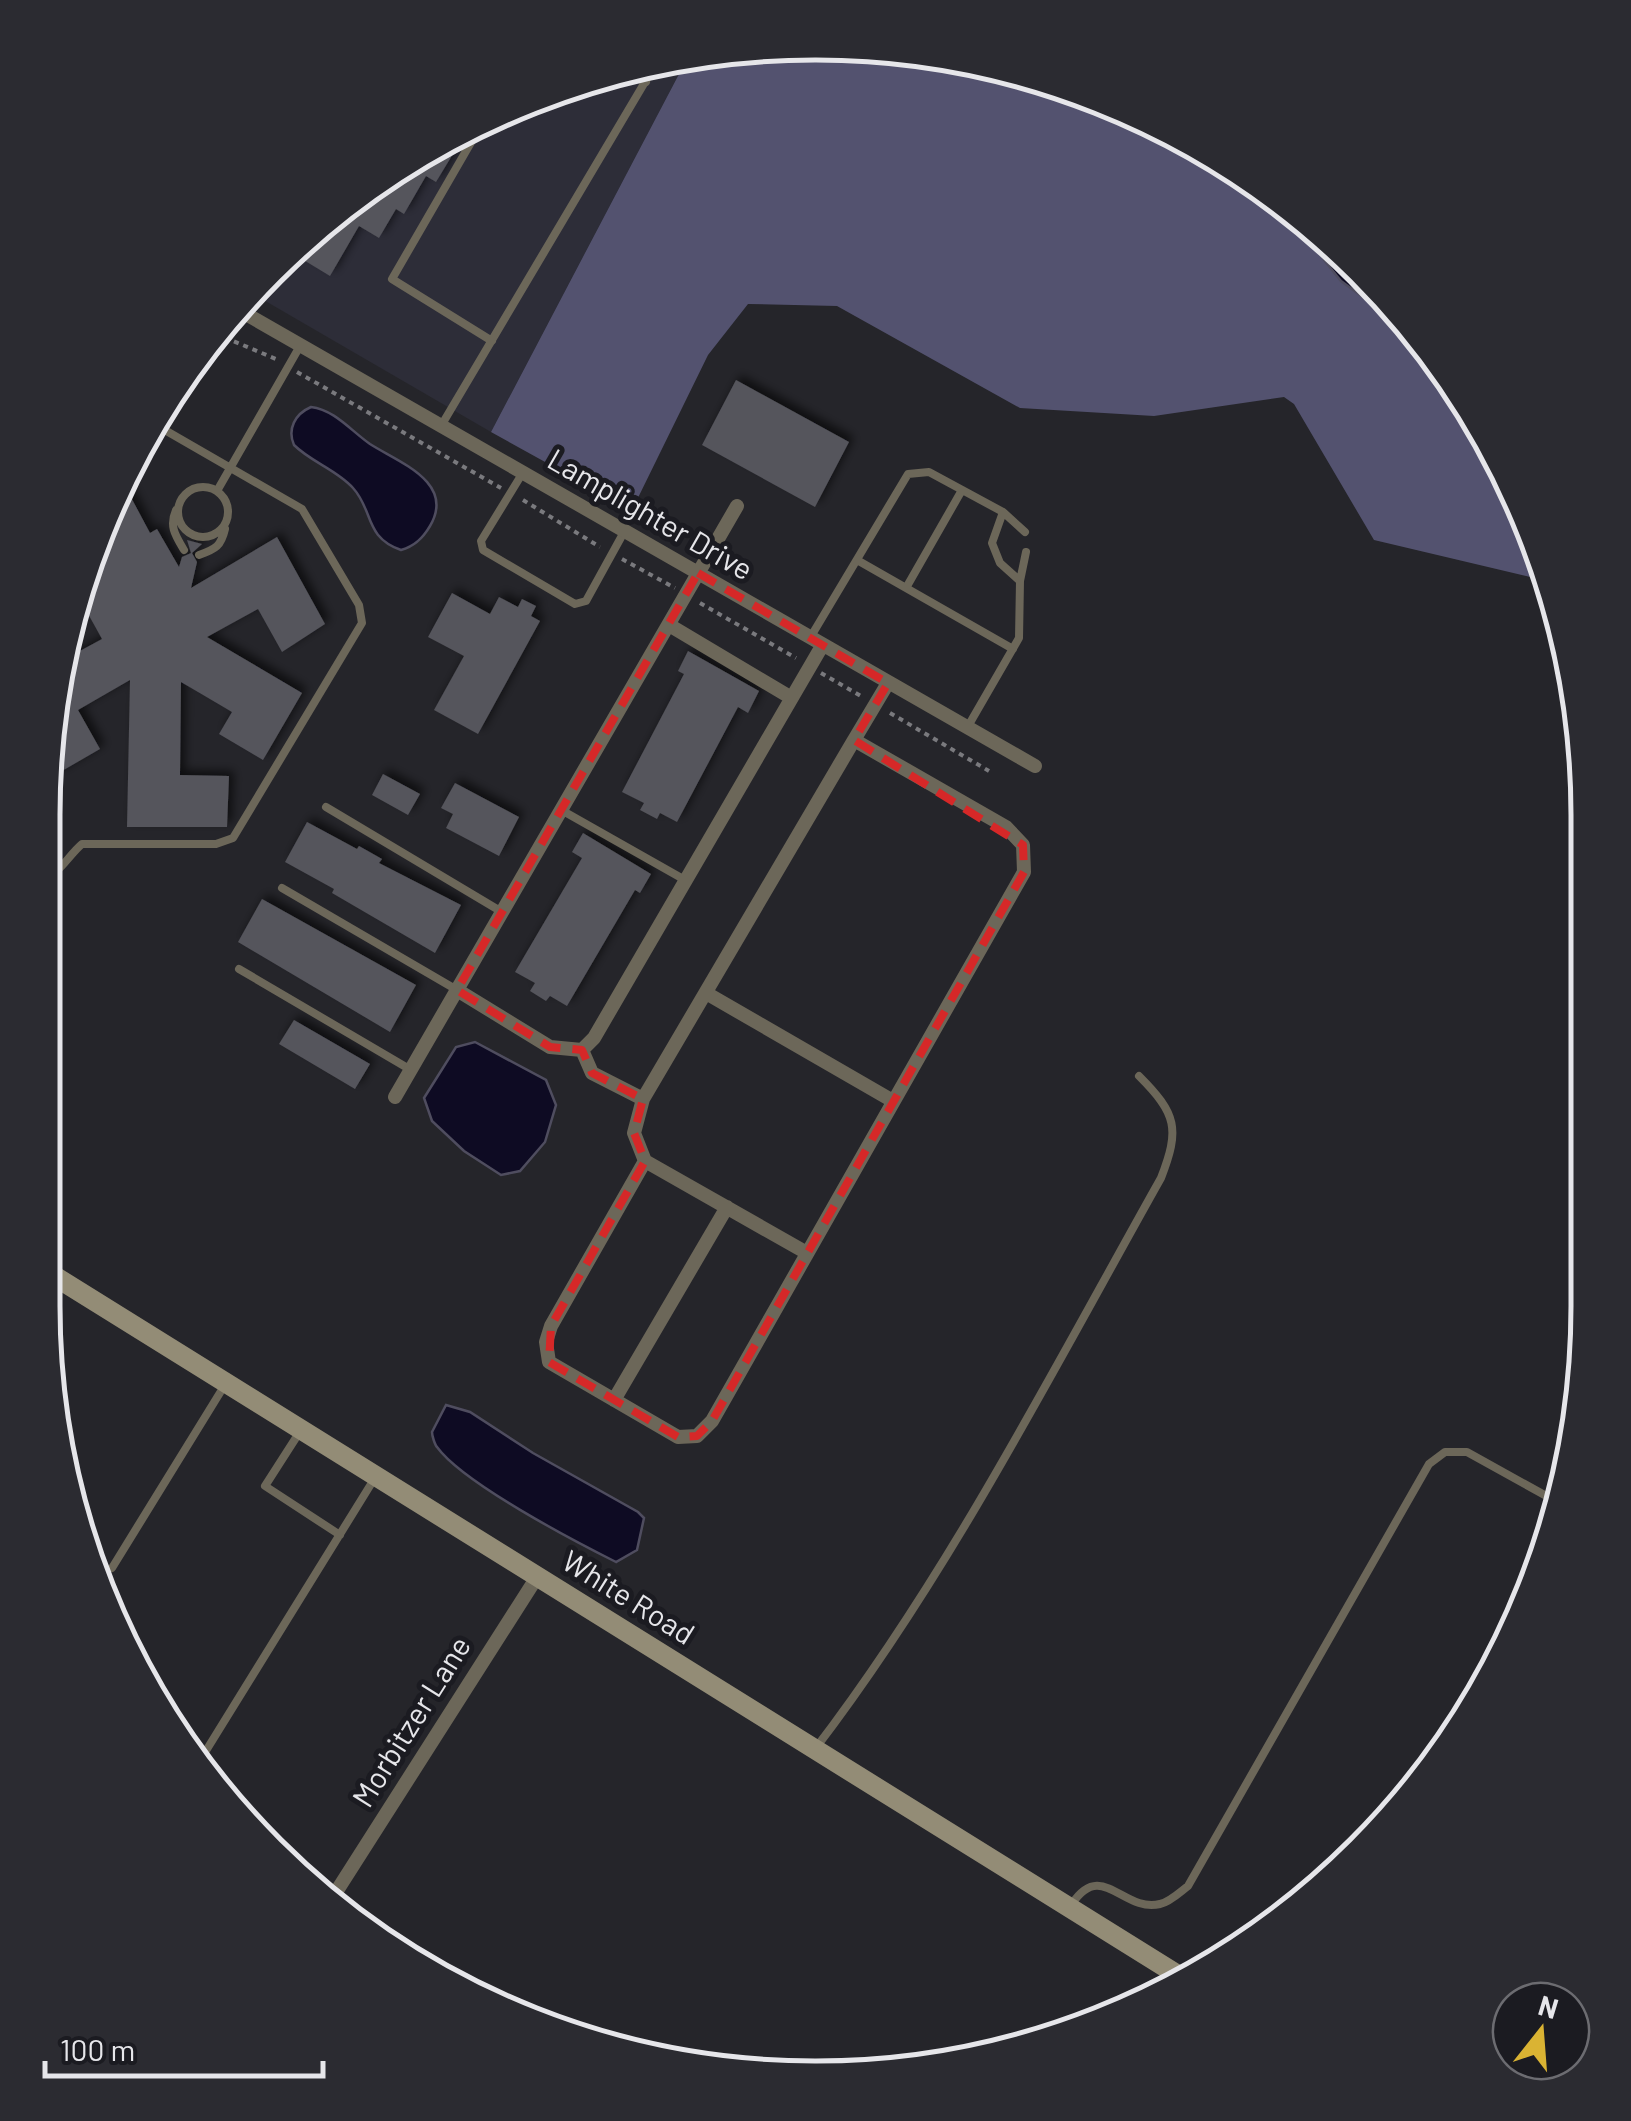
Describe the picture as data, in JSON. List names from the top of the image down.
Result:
{
  "streets": {
    "street": ["Lamplighter Drive", "White Road", "Morbitzer Lane"]
  },
  "crossings": [
    ["White Road", "Morbitzer Lane"]
  ],
  "scale_bar": "100 m",
  "north": "top"
}
